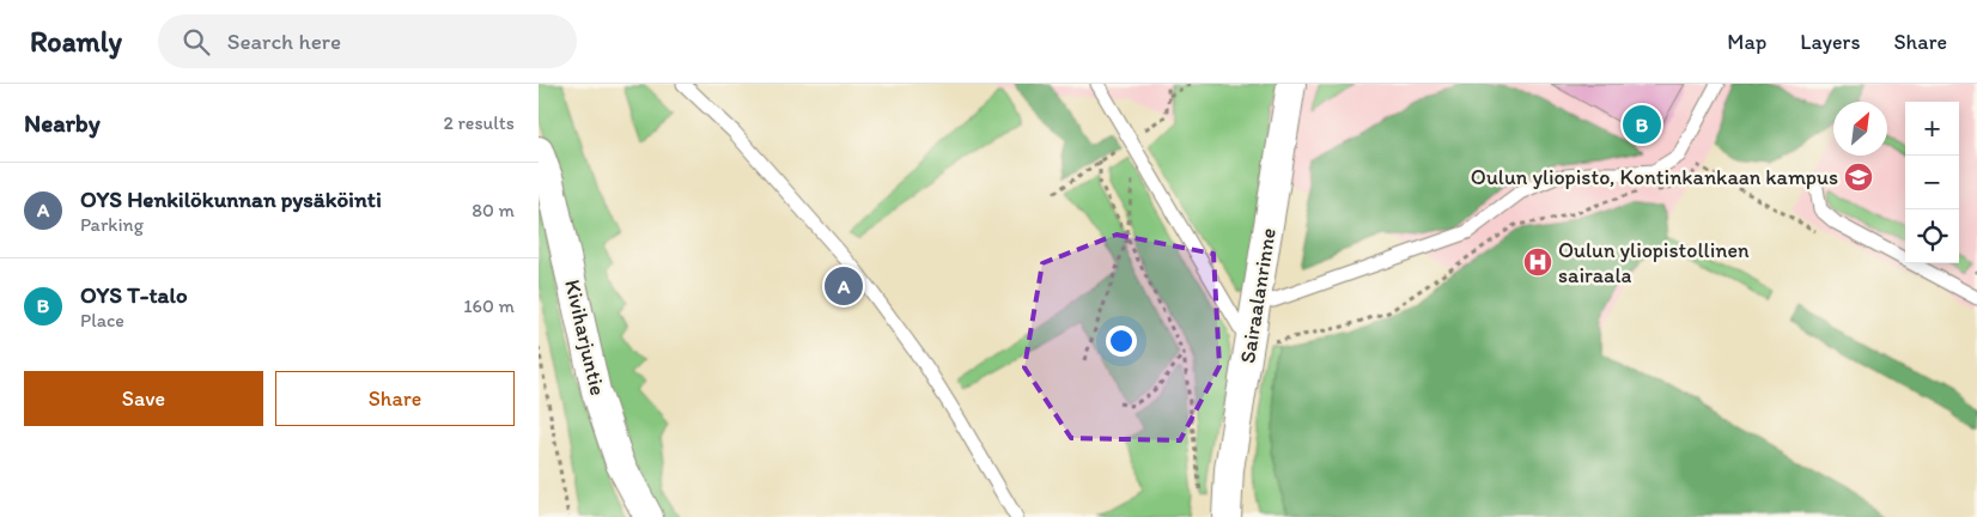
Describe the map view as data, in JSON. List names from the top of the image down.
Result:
{
  "streets": {
    "street": ["Sairaalanrinne", "Kiviharjuntie"]
  },
  "places": {
    "school or university": ["Oulun yliopisto, Kontinkankaan kampus"],
    "hospital": ["Oulun yliopistollinen sairaala"]
  },
  "north": "top right",
  "page": {
    "header": "Roamly",
    "search": "Search here",
    "nav": ["Map", "Layers", "Share"],
    "heading": ["Nearby", "2 results"],
    "map_buttons": ["+", "−"],
    "pins": ["B", "A"],
    "list": [
      {
        "mark": "A",
        "name": "OYS Henkilökunnan pysäköinti",
        "note": "Parking",
        "value": "80 m"
      },
      {
        "mark": "B",
        "name": "OYS T-talo",
        "note": "Place",
        "value": "160 m"
      }
    ],
    "buttons": ["Save", "Share"]
  }
}
